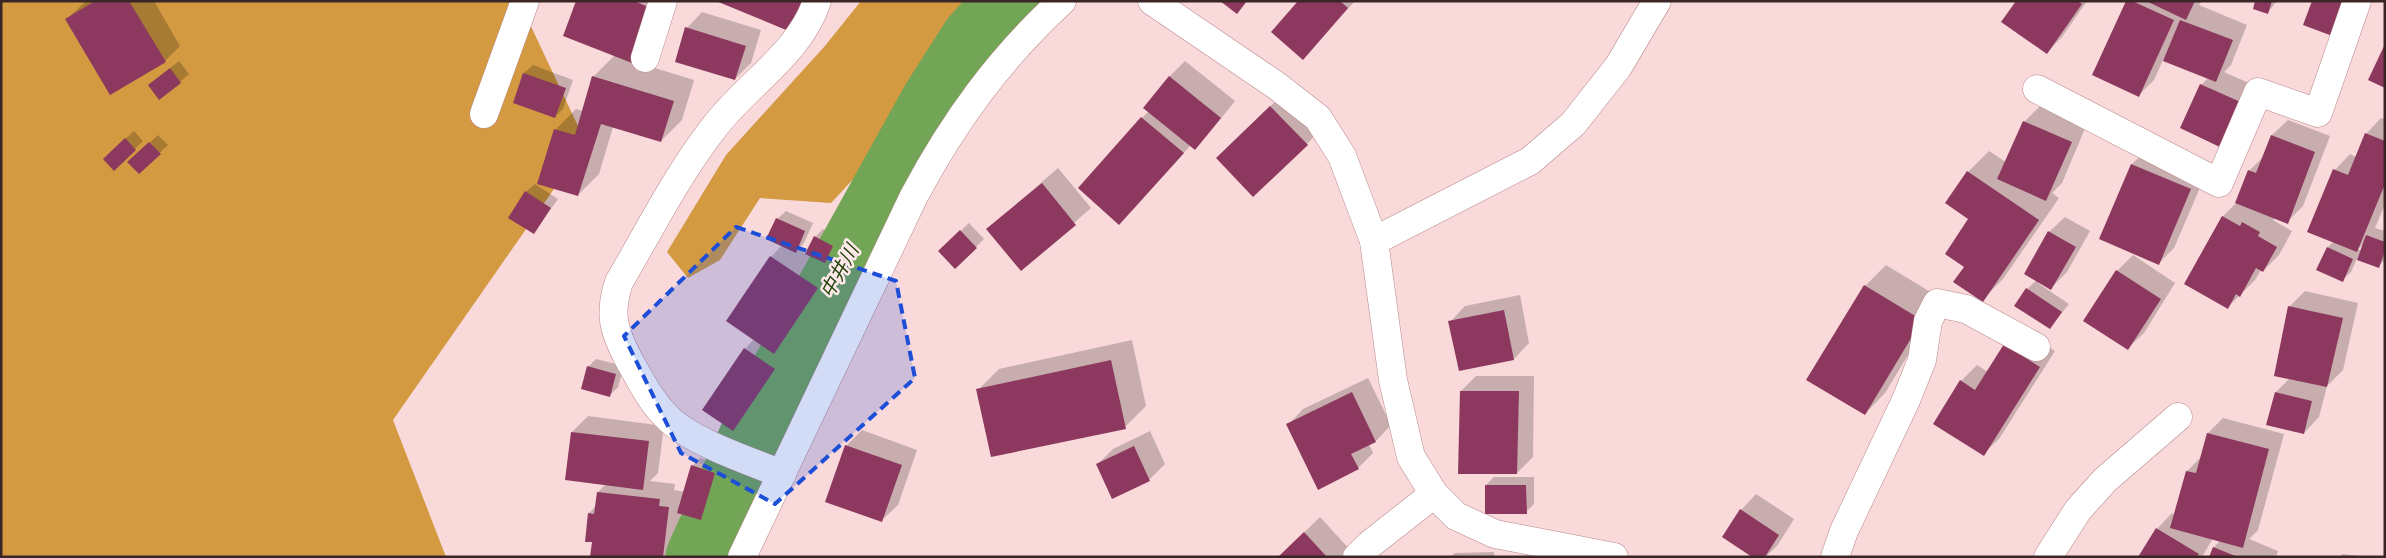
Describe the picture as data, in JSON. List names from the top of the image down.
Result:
{
  "water": ["中井川"]
}
